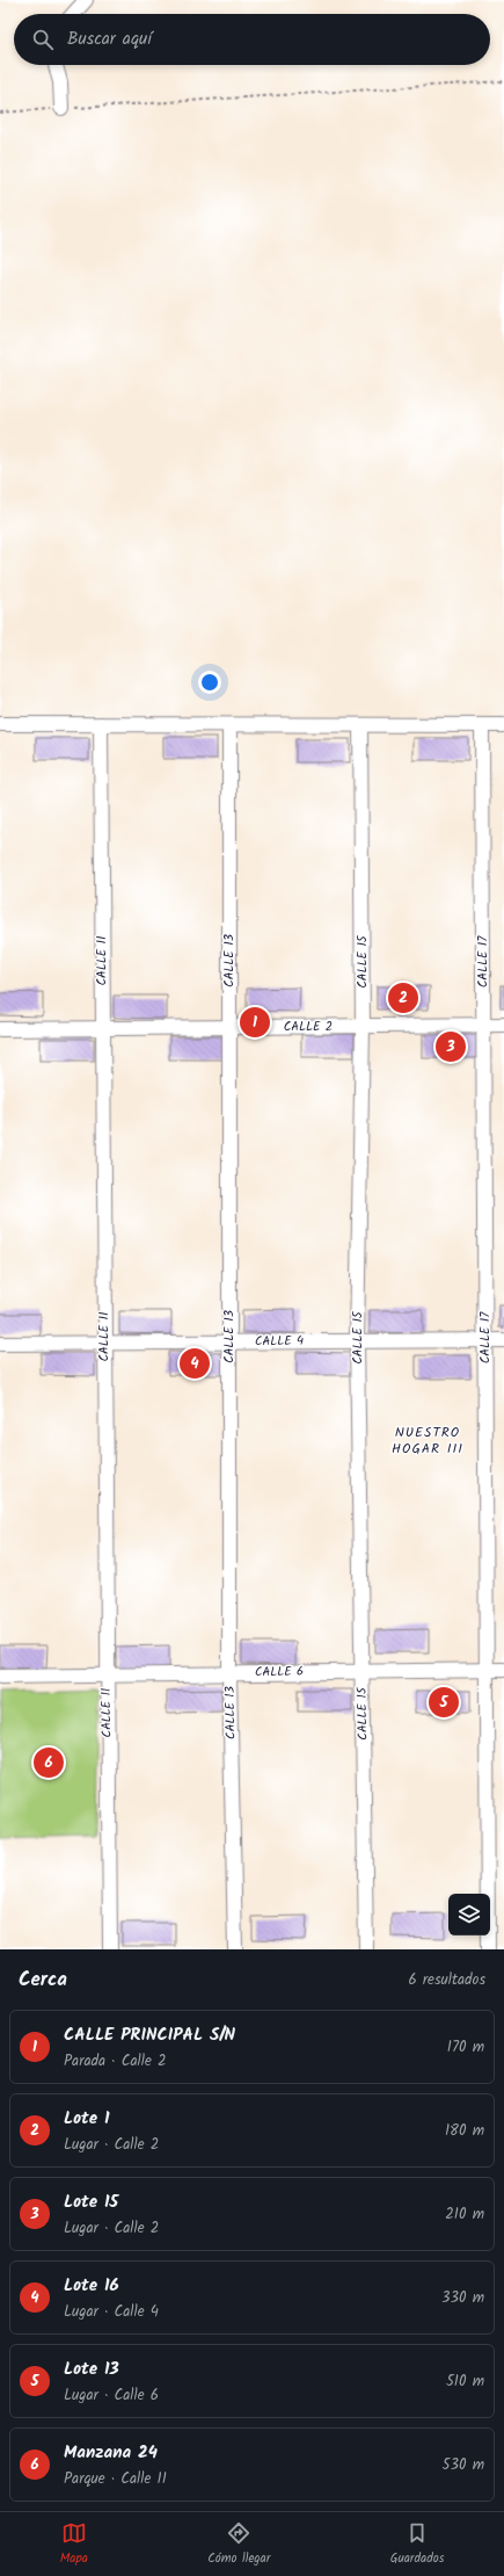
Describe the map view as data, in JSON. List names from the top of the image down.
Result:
{
  "streets": {
    "street": [
      "CALLE 11",
      "CALLE 13",
      "CALLE 15",
      "CALLE 17",
      "CALLE 2",
      "CALLE 4",
      "CALLE 6"
    ]
  },
  "crossings": [
    ["CALLE 11", "CALLE 2"],
    ["CALLE 11", "CALLE 4"],
    ["CALLE 11", "CALLE 6"],
    ["CALLE 13", "CALLE 2"],
    ["CALLE 13", "CALLE 4"],
    ["CALLE 13", "CALLE 6"],
    ["CALLE 15", "CALLE 2"],
    ["CALLE 15", "CALLE 4"],
    ["CALLE 15", "CALLE 6"],
    ["CALLE 17", "CALLE 2"],
    ["CALLE 17", "CALLE 4"],
    ["CALLE 17", "CALLE 6"]
  ],
  "districts": ["NUESTRO HOGAR III"],
  "page": {
    "search": "Buscar aquí",
    "pins": [
      "2",
      "1",
      "3",
      "4",
      "5",
      "6"
    ],
    "heading": ["Cerca", "6 resultados"],
    "list": [
      {
        "mark": "1",
        "name": "CALLE PRINCIPAL S/N",
        "note": "Parada · Calle 2",
        "value": "170 m"
      },
      {
        "mark": "2",
        "name": "Lote 1",
        "note": "Lugar · Calle 2",
        "value": "180 m"
      },
      {
        "mark": "3",
        "name": "Lote 15",
        "note": "Lugar · Calle 2",
        "value": "210 m"
      },
      {
        "mark": "4",
        "name": "Lote 16",
        "note": "Lugar · Calle 4",
        "value": "330 m"
      },
      {
        "mark": "5",
        "name": "Lote 13",
        "note": "Lugar · Calle 6",
        "value": "510 m"
      },
      {
        "mark": "6",
        "name": "Manzana 24",
        "note": "Parque · Calle 11",
        "value": "530 m"
      }
    ],
    "nav": ["Mapa", "Cómo llegar", "Guardados"]
  }
}
